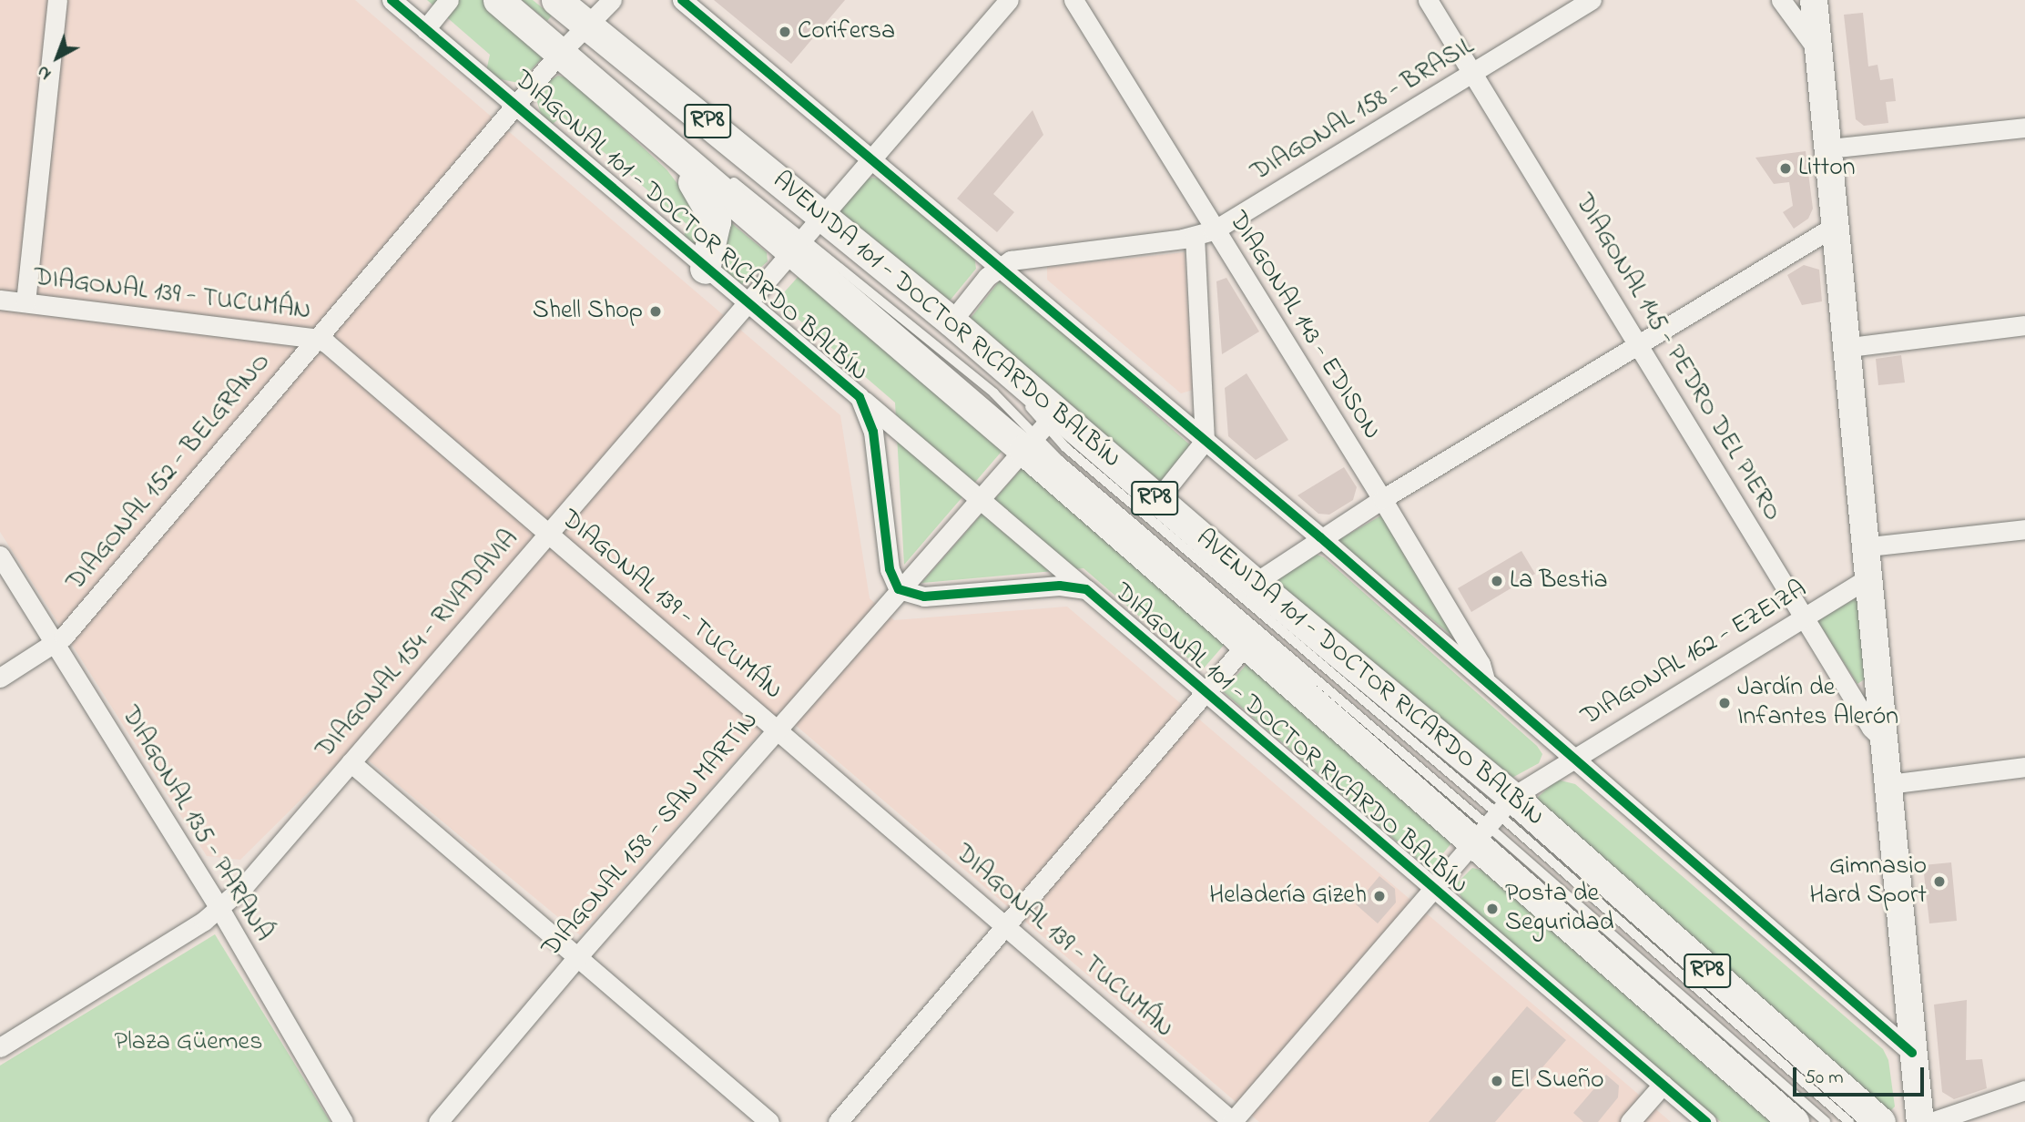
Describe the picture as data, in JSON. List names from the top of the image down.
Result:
{
  "streets": {
    "main road": ["RP8", "AVENIDA 101 - DOCTOR RICARDO BALBÍN"],
    "street": [
      "DIAGONAL 158 - BRASIL",
      "DIAGONAL 101 - DOCTOR RICARDO BALBÍN",
      "DIAGONAL 139 - TUCUMÁN",
      "DIAGONAL 143 - EDISON",
      "DIAGONAL 145 - PEDRO DEL PIERO",
      "DIAGONAL 152 - BELGRANO",
      "DIAGONAL 154 - RIVADAVIA",
      "DIAGONAL 162 - EZEIZA",
      "DIAGONAL 135 - PARANÁ",
      "DIAGONAL 158 - SAN MARTÍN"
    ]
  },
  "crossings": [
    ["DIAGONAL 158 - BRASIL", "DIAGONAL 143 - EDISON"],
    ["DIAGONAL 158 - BRASIL", "DIAGONAL 145 - PEDRO DEL PIERO"],
    ["DIAGONAL 101 - DOCTOR RICARDO BALBÍN", "DIAGONAL 152 - BELGRANO"],
    ["DIAGONAL 101 - DOCTOR RICARDO BALBÍN", "DIAGONAL 154 - RIVADAVIA"],
    ["DIAGONAL 101 - DOCTOR RICARDO BALBÍN", "DIAGONAL 162 - EZEIZA"],
    ["DIAGONAL 101 - DOCTOR RICARDO BALBÍN", "DIAGONAL 158 - SAN MARTÍN"],
    ["DIAGONAL 139 - TUCUMÁN", "DIAGONAL 152 - BELGRANO"],
    ["DIAGONAL 139 - TUCUMÁN", "DIAGONAL 154 - RIVADAVIA"],
    ["DIAGONAL 139 - TUCUMÁN", "DIAGONAL 162 - EZEIZA"],
    ["DIAGONAL 139 - TUCUMÁN", "DIAGONAL 158 - SAN MARTÍN"],
    ["AVENIDA 101 - DOCTOR RICARDO BALBÍN", "DIAGONAL 152 - BELGRANO"],
    ["AVENIDA 101 - DOCTOR RICARDO BALBÍN", "DIAGONAL 154 - RIVADAVIA"],
    ["AVENIDA 101 - DOCTOR RICARDO BALBÍN", "DIAGONAL 162 - EZEIZA"],
    ["AVENIDA 101 - DOCTOR RICARDO BALBÍN", "DIAGONAL 158 - SAN MARTÍN"],
    ["DIAGONAL 145 - PEDRO DEL PIERO", "DIAGONAL 162 - EZEIZA"],
    ["DIAGONAL 152 - BELGRANO", "DIAGONAL 135 - PARANÁ"],
    ["DIAGONAL 154 - RIVADAVIA", "DIAGONAL 135 - PARANÁ"]
  ],
  "parks": ["Plaza Güemes"],
  "places": [
    "Corifersa",
    "Litton",
    "Shell Shop",
    "La Bestia",
    "Jardín de Infantes Alerón",
    "Gimnasio Hard Sport",
    "Heladería Gizeh",
    "Posta de Seguridad",
    "El Sueño"
  ],
  "scale_bar": "50 m",
  "north": "bottom left"
}
